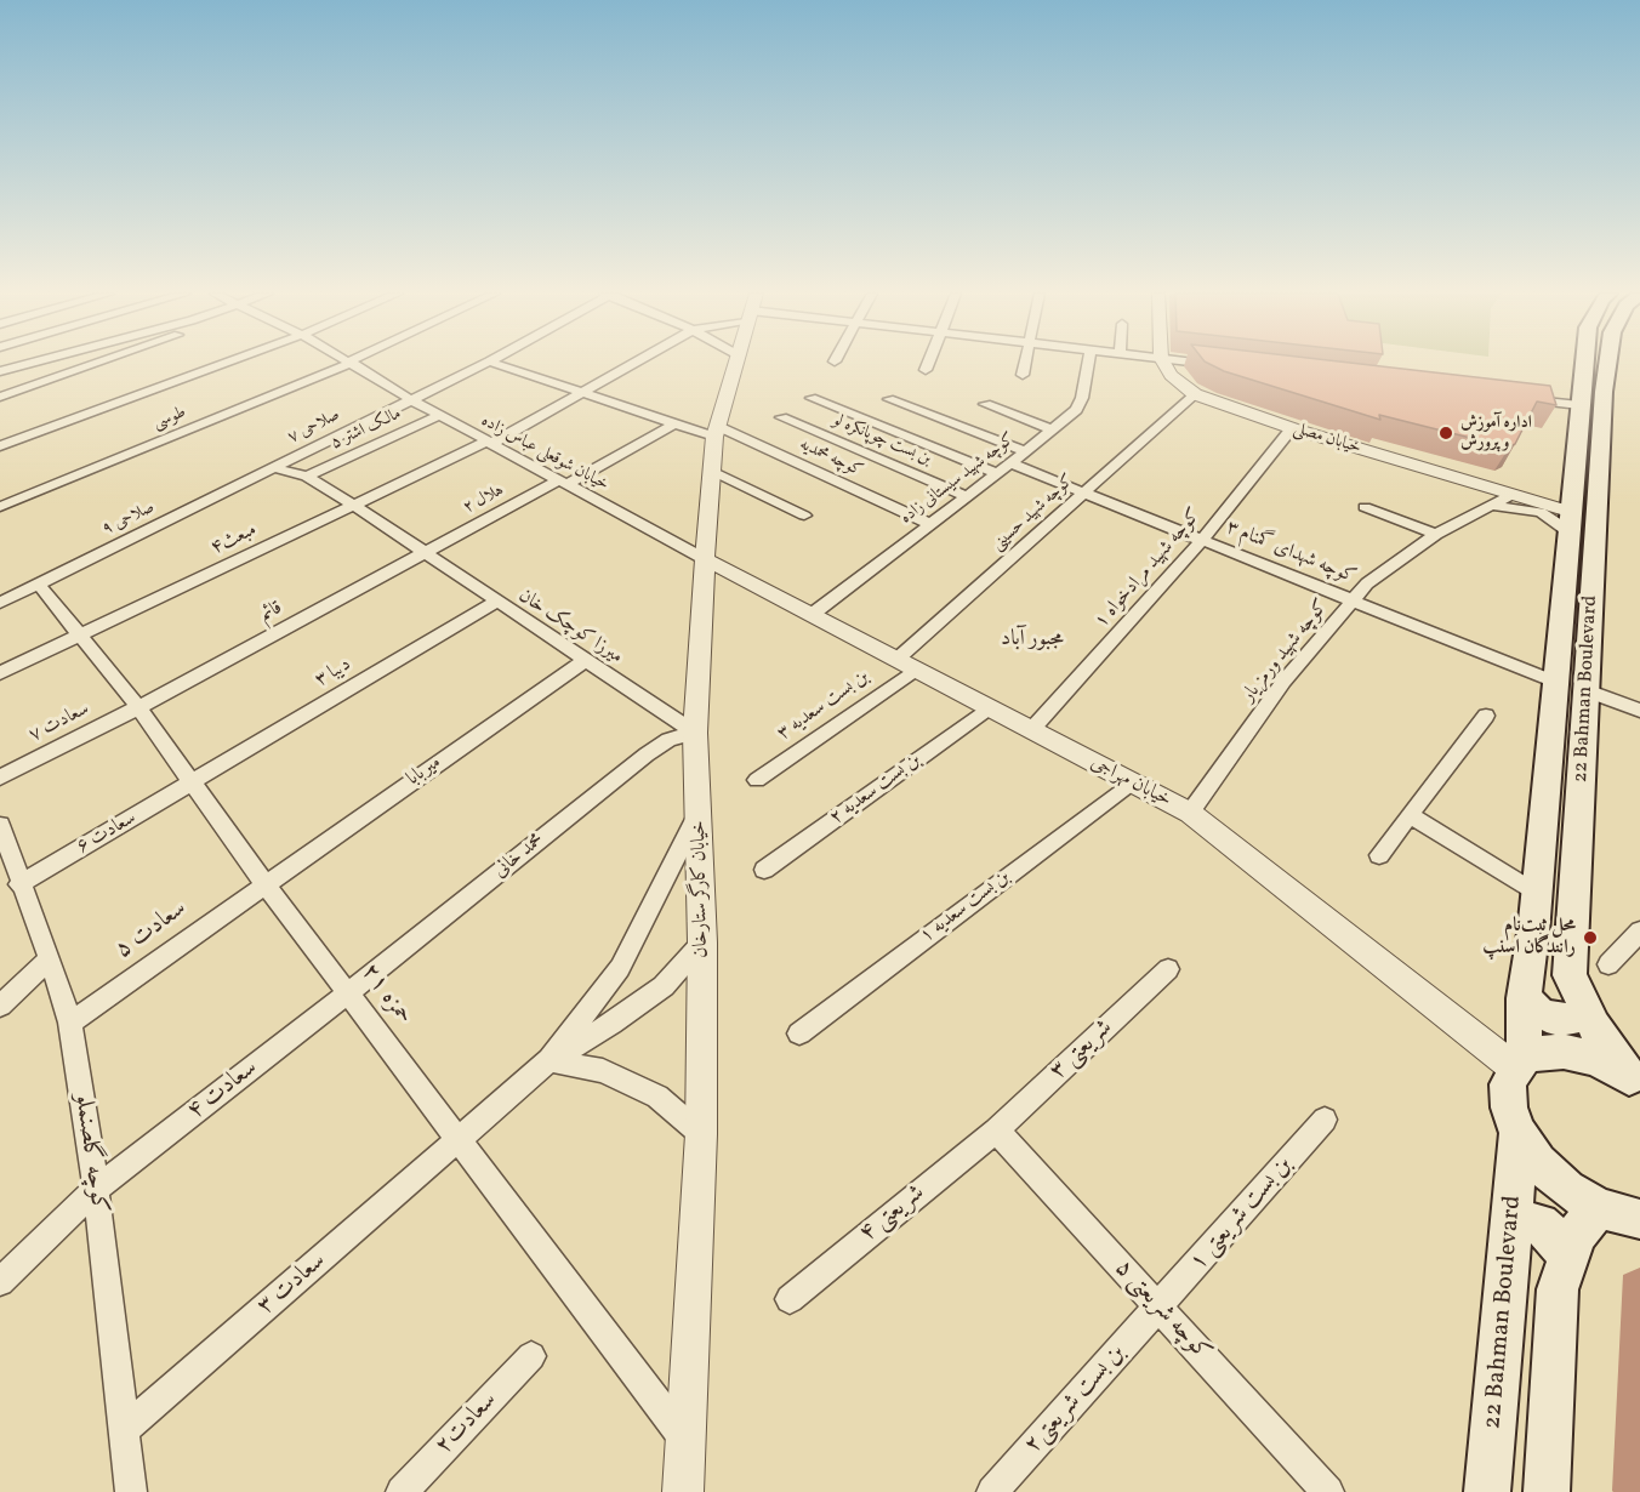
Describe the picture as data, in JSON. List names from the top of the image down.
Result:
{
  "streets": {
    "main road": ["22 Bahman Boulevard"],
    "street": [
      "طوسی",
      "صلاحی ۷",
      "مالک اشتر ۵",
      "خیابان مصلی",
      "بن بست چوپانکره لو",
      "خیابان شوقعلی عباس زاده",
      "کوچه محمدیه",
      "کوچه شهید سیستانی زاده",
      "هلال ۲",
      "کوچه شهید حسینی",
      "صلاحی ۹",
      "مبعث۴",
      "۳ کوچه شهدای گمنام",
      "۱ کوچه شهید مرادخواه",
      "قائم",
      "میرزا کوچک خان",
      "کوچه شهید ورمزیار",
      "دیبا ۳",
      "بن بست سعدیه ۳",
      "سعادت ۷",
      "میربابا",
      "خیابان مهراجی",
      "بن بست سعدیه ۲",
      "سعادت ۶",
      "محمد خانی",
      "خیابان کارگر ستارخان",
      "بن بست سعدیه ۱",
      "سعادت ۵",
      "حمزه ۲۱",
      "شریعتی ۳",
      "سعادت ۴",
      "کوچه گلصنملو",
      "شریعتی ۴",
      "بن بست شریعتی ۱",
      "سعادت ۳",
      "۵ کوچه شریعتی",
      "بن بست شریعتی۲",
      "سعادت۲"
    ]
  },
  "crossings": [
    ["صلاحی ۷", "خیابان شوقعلی عباس زاده"],
    ["صلاحی ۷", "صلاحی ۹"],
    ["صلاحی ۷", "میرزا کوچک خان"],
    ["مالک اشتر ۵", "خیابان شوقعلی عباس زاده"],
    ["مالک اشتر ۵", "میرزا کوچک خان"],
    ["خیابان مصلی", "کوچه شهید حسینی"],
    ["خیابان مصلی", "۱ کوچه شهید مرادخواه"],
    ["خیابان مصلی", "کوچه شهید ورمزیار"],
    ["خیابان مصلی", "22 Bahman Boulevard"],
    ["بن بست چوپانکره لو", "کوچه شهید سیستانی زاده"],
    ["خیابان شوقعلی عباس زاده", "هلال ۲"],
    ["خیابان شوقعلی عباس زاده", "مبعث۴"],
    ["خیابان شوقعلی عباس زاده", "خیابان مهراجی"],
    ["خیابان شوقعلی عباس زاده", "خیابان کارگر ستارخان"],
    ["کوچه محمدیه", "کوچه شهید سیستانی زاده"],
    ["کوچه محمدیه", "هلال ۲"],
    ["کوچه محمدیه", "مبعث۴"],
    ["کوچه محمدیه", "خیابان کارگر ستارخان"],
    ["کوچه شهید سیستانی زاده", "۳ کوچه شهدای گمنام"],
    ["کوچه شهید سیستانی زاده", "خیابان مهراجی"],
    ["هلال ۲", "قائم"],
    ["هلال ۲", "میرزا کوچک خان"],
    ["کوچه شهید حسینی", "۳ کوچه شهدای گمنام"],
    ["کوچه شهید حسینی", "بن بست سعدیه ۳"],
    ["کوچه شهید حسینی", "خیابان مهراجی"],
    ["صلاحی ۹", "میرزا کوچک خان"],
    ["صلاحی ۹", "حمزه ۲۱"],
    ["مبعث۴", "میرزا کوچک خان"],
    ["مبعث۴", "حمزه ۲۱"],
    ["۳ کوچه شهدای گمنام", "۱ کوچه شهید مرادخواه"],
    ["۳ کوچه شهدای گمنام", "کوچه شهید ورمزیار"],
    ["۳ کوچه شهدای گمنام", "22 Bahman Boulevard"],
    ["۱ کوچه شهید مرادخواه", "خیابان مهراجی"],
    ["قائم", "میرزا کوچک خان"],
    ["قائم", "سعادت ۷"],
    ["قائم", "حمزه ۲۱"],
    ["میرزا کوچک خان", "دیبا ۳"],
    ["میرزا کوچک خان", "میربابا"],
    ["میرزا کوچک خان", "محمد خانی"],
    ["میرزا کوچک خان", "خیابان کارگر ستارخان"],
    ["کوچه شهید ورمزیار", "خیابان مهراجی"],
    ["دیبا ۳", "سعادت ۶"],
    ["دیبا ۳", "حمزه ۲۱"],
    ["22 Bahman Boulevard", "خیابان مهراجی"],
    ["بن بست سعدیه ۳", "خیابان مهراجی"],
    ["سعادت ۷", "حمزه ۲۱"],
    ["میربابا", "سعادت ۵"],
    ["میربابا", "حمزه ۲۱"],
    ["خیابان مهراجی", "بن بست سعدیه ۲"],
    ["خیابان مهراجی", "خیابان کارگر ستارخان"],
    ["خیابان مهراجی", "بن بست سعدیه ۱"],
    ["سعادت ۶", "حمزه ۲۱"],
    ["سعادت ۶", "کوچه گلصنملو"],
    ["محمد خانی", "خیابان کارگر ستارخان"],
    ["محمد خانی", "حمزه ۲۱"],
    ["محمد خانی", "سعادت ۴"],
    ["خیابان کارگر ستارخان", "حمزه ۲۱"],
    ["سعادت ۵", "حمزه ۲۱"],
    ["سعادت ۵", "کوچه گلصنملو"],
    ["حمزه ۲۱", "سعادت ۴"],
    ["حمزه ۲۱", "سعادت ۳"],
    ["شریعتی ۳", "شریعتی ۴"],
    ["شریعتی ۳", "۵ کوچه شریعتی"],
    ["سعادت ۴", "کوچه گلصنملو"],
    ["کوچه گلصنملو", "سعادت ۳"],
    ["شریعتی ۴", "۵ کوچه شریعتی"],
    ["بن بست شریعتی ۱", "۵ کوچه شریعتی"],
    ["بن بست شریعتی ۱", "بن بست شریعتی۲"],
    ["۵ کوچه شریعتی", "بن بست شریعتی۲"]
  ],
  "districts": ["مجبور آباد"],
  "places": ["اداره آموزش و پرورش", "محل ثبت‌نام رانندگان اسنپ"]
}
